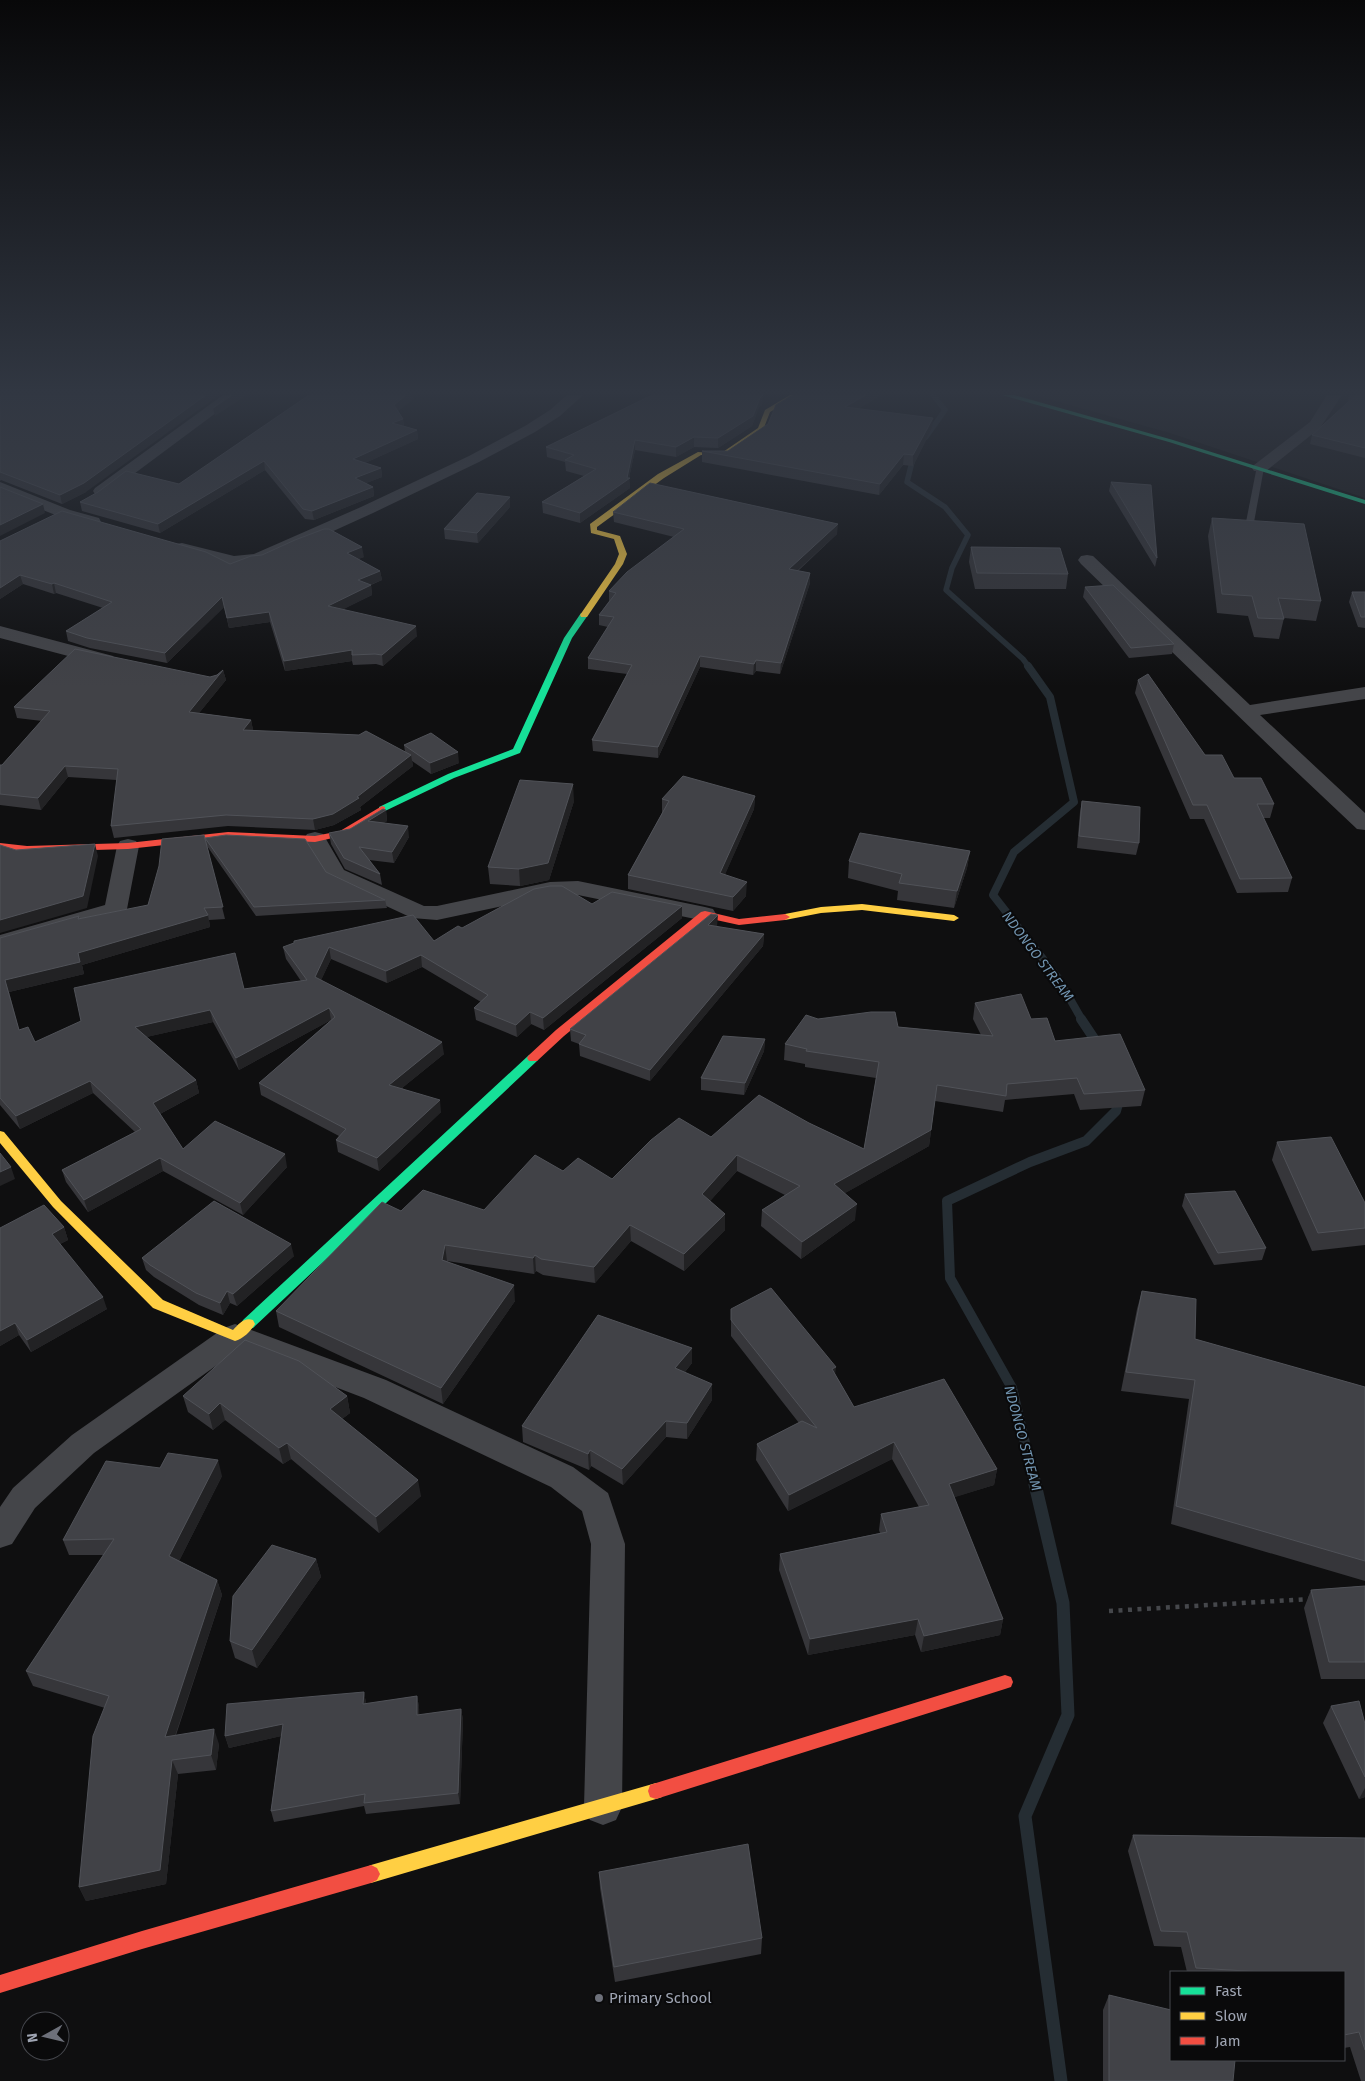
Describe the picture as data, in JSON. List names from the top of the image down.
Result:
{
  "water": ["NDONGO STREAM"],
  "places": ["Primary School"],
  "legend": ["Fast", "Slow", "Jam"],
  "north": "left"
}
